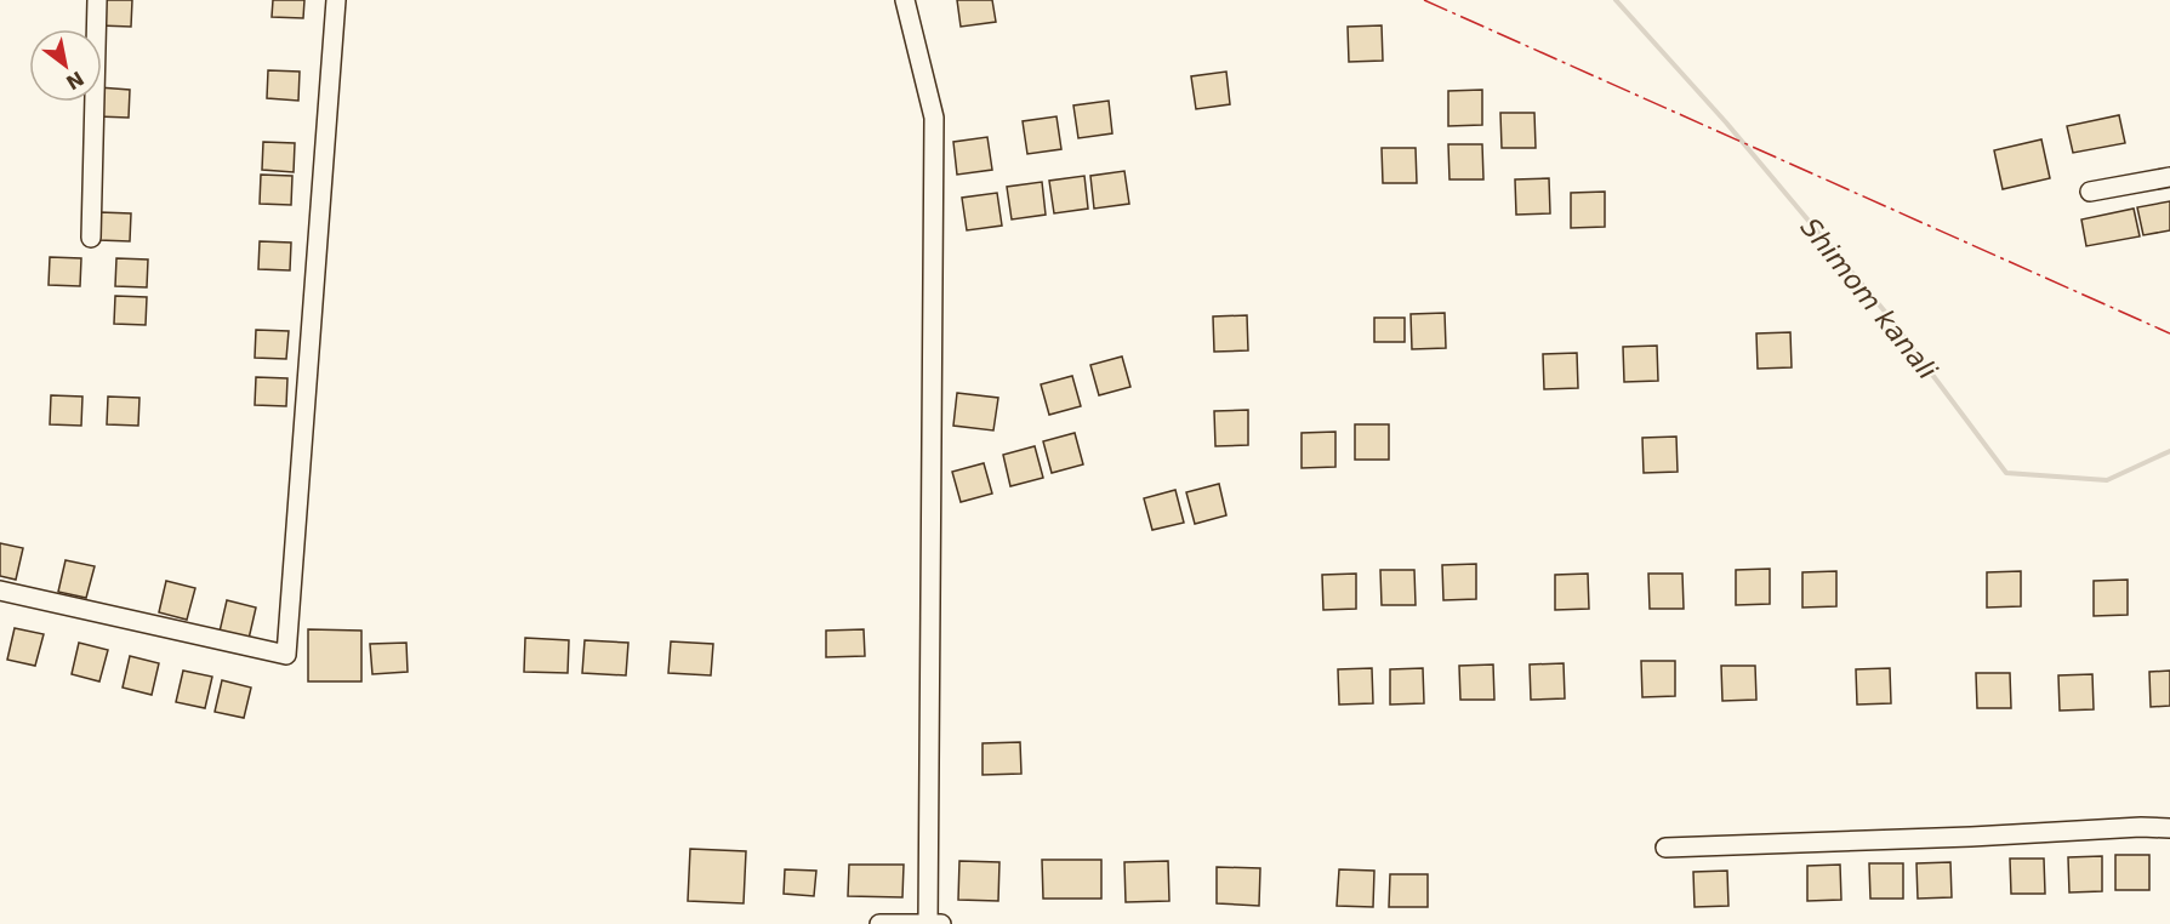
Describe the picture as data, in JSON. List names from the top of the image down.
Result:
{
  "water": ["Shimom kanali"],
  "north": "bottom right"
}
